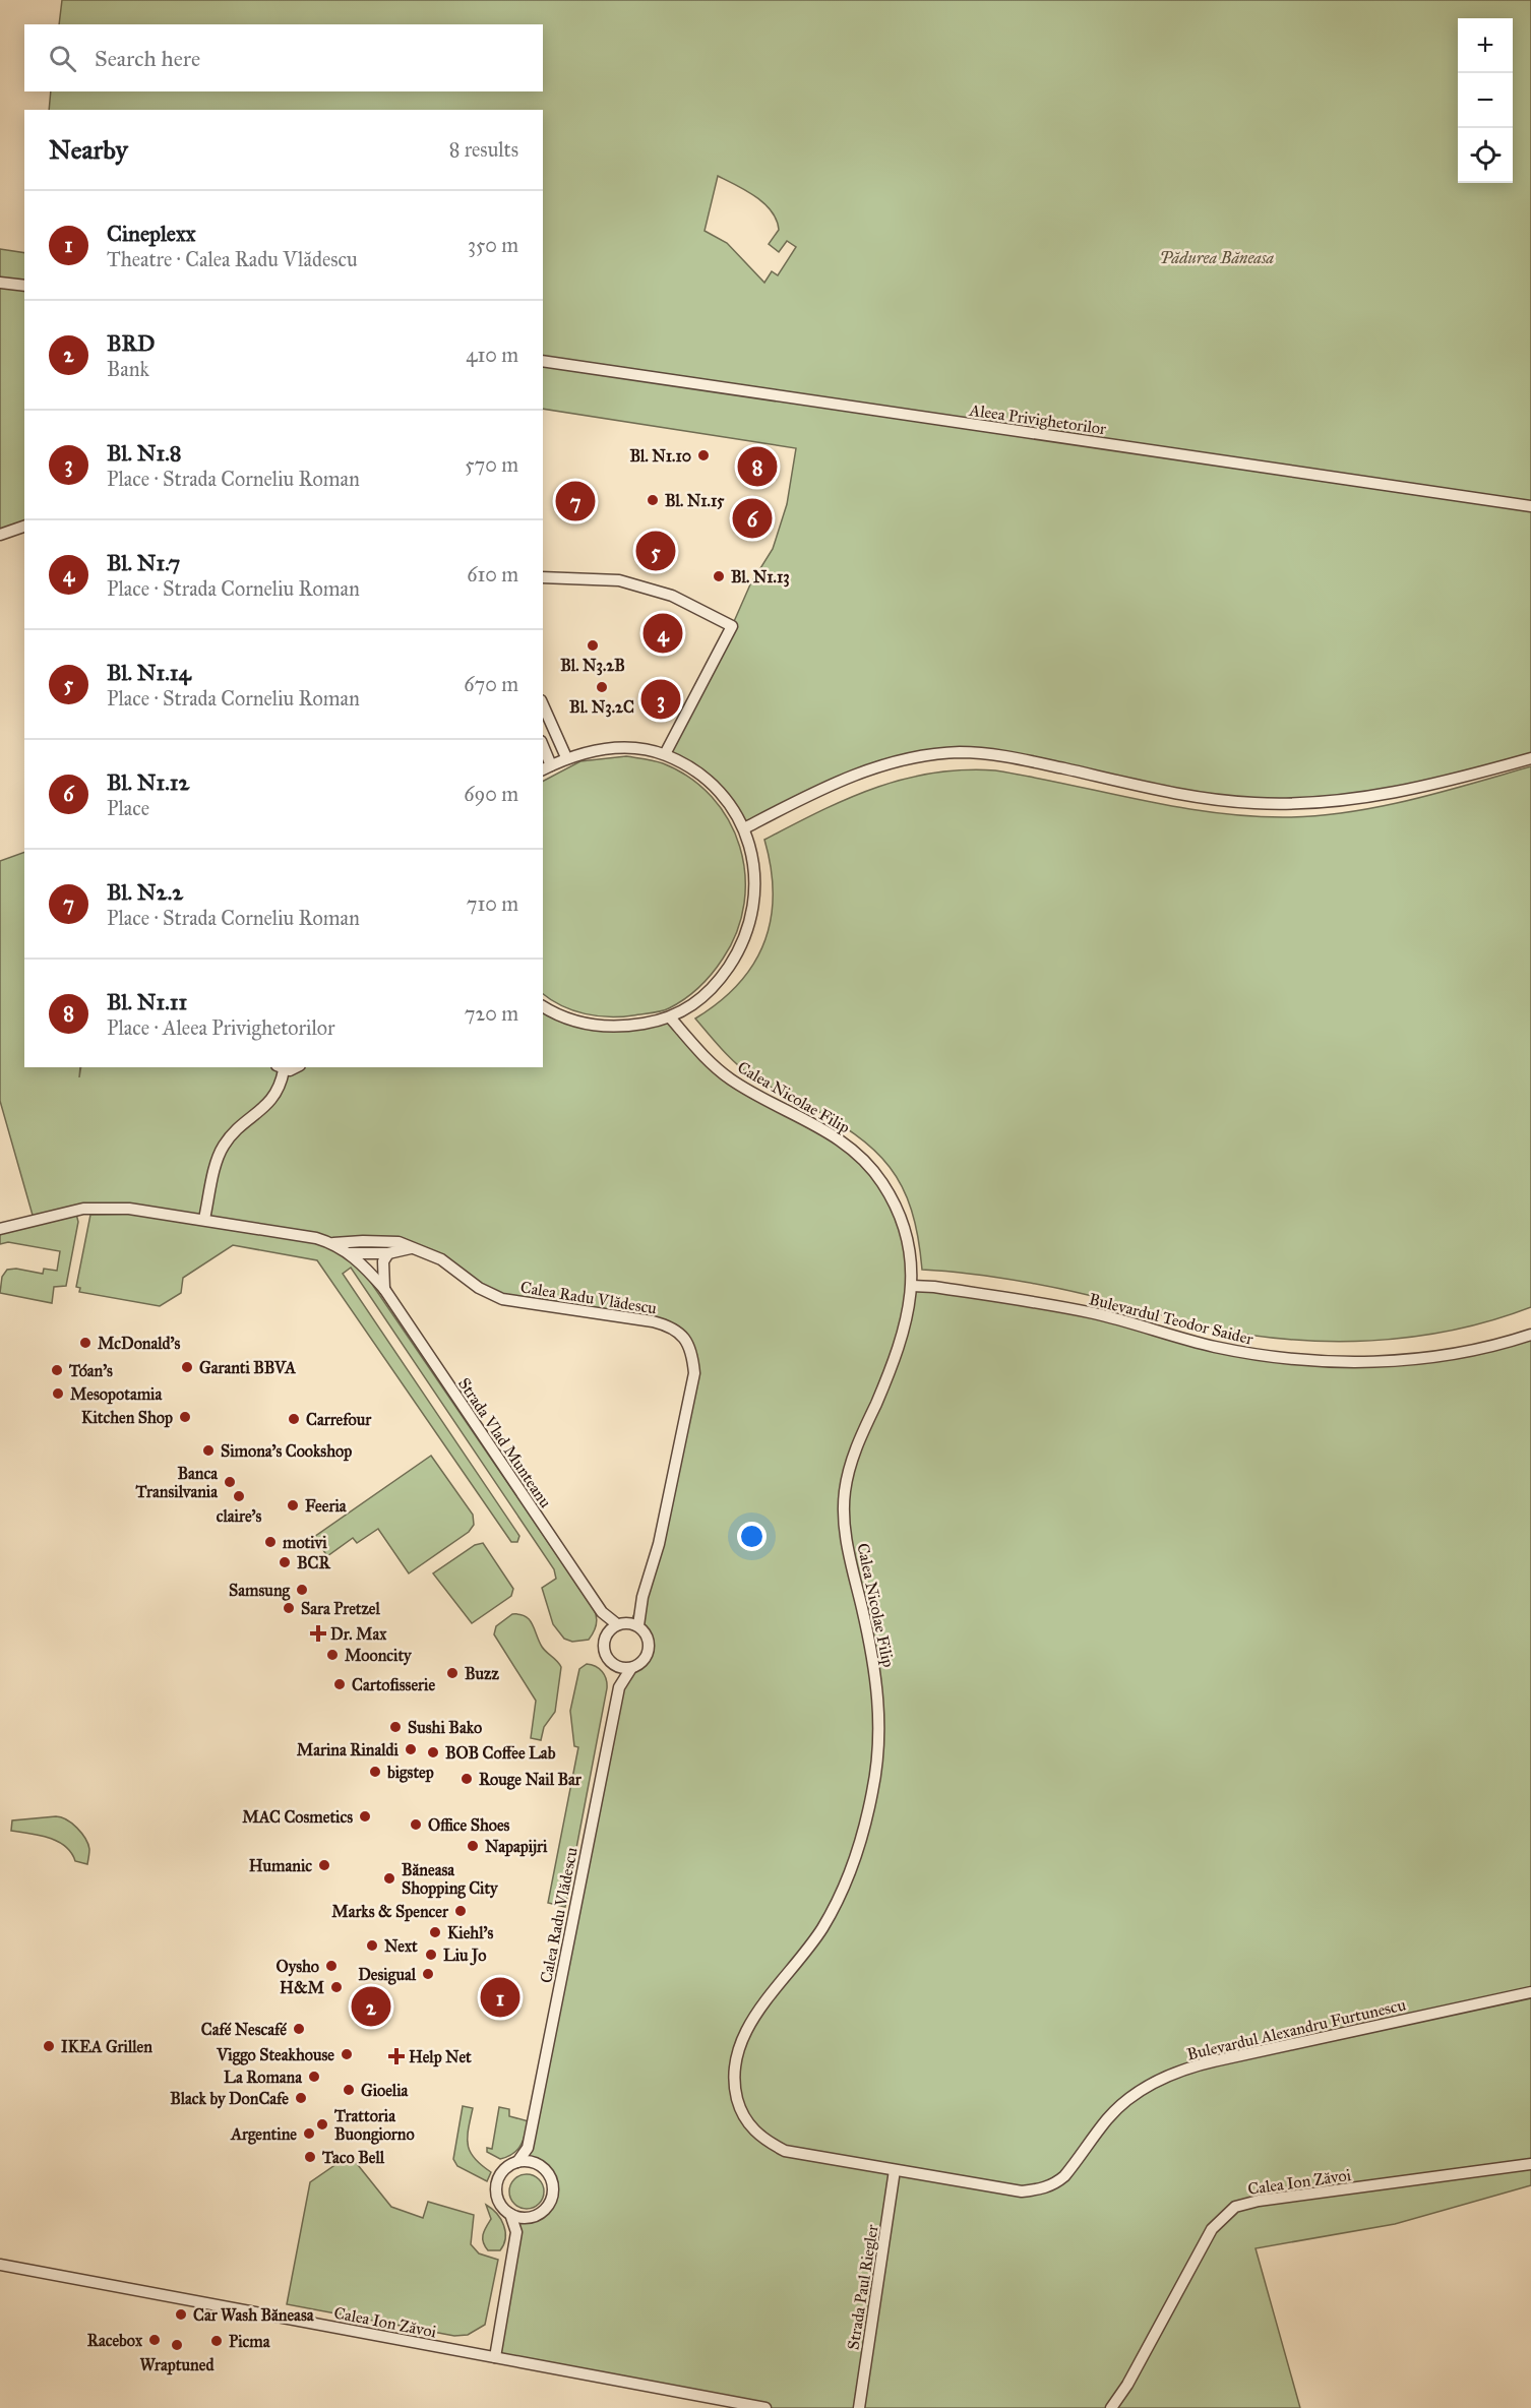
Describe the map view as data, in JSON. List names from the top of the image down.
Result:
{
  "streets": {
    "street": [
      "Aleea Privighetorilor",
      "Calea Nicolae Filip",
      "Calea Radu Vlădescu",
      "Bulevardul Teodor Saider",
      "Strada Vlad Munteanu",
      "Bulevardul Alexandru Furtunescu",
      "Calea Ion Zăvoi",
      "Strada Paul Riegler"
    ]
  },
  "crossings": [
    ["Calea Nicolae Filip", "Bulevardul Teodor Saider"],
    ["Calea Nicolae Filip", "Bulevardul Alexandru Furtunescu"],
    ["Calea Nicolae Filip", "Strada Paul Riegler"],
    ["Calea Radu Vlădescu", "Strada Vlad Munteanu"],
    ["Bulevardul Alexandru Furtunescu", "Strada Paul Riegler"]
  ],
  "parks": ["Pădurea Băneasa"],
  "places": {
    "other": [
      "Bl. N1.10",
      "Bl. N1.15",
      "Bl. N1.13",
      "Bl. N3.2B",
      "Bl. N3.2C",
      "McDonald's",
      "Garanti BBVA",
      "Tóan's",
      "Mesopotamia",
      "Kitchen Shop",
      "Carrefour",
      "Simona's Cookshop",
      "Banca Transilvania",
      "claire's",
      "Feeria",
      "motivi",
      "BCR",
      "Samsung",
      "Sara Pretzel",
      "Mooncity",
      "Buzz",
      "Cartofisserie",
      "Sushi Bako",
      "Marina Rinaldi",
      "BOB Coffee Lab",
      "bigstep",
      "Rouge Nail Bar",
      "MAC Cosmetics",
      "Office Shoes",
      "Napapijri",
      "Humanic",
      "Băneasa Shopping City",
      "Marks & Spencer",
      "Kiehl's",
      "Next",
      "Liu Jo",
      "Oysho",
      "Desigual",
      "H&M",
      "Café Nescafé",
      "IKEA Grillen",
      "Viggo Steakhouse",
      "La Romana",
      "Gioelia",
      "Black by DonCafe",
      "Trattoria Buongiorno",
      "Argentine",
      "Taco Bell",
      "Car Wash Băneasa",
      "Racebox",
      "Picma",
      "Wraptuned"
    ],
    "health": ["Dr. Max", "Help Net"]
  },
  "page": {
    "map_buttons": ["+", "−"],
    "search": "Search here",
    "heading": ["Nearby", "8 results"],
    "list": [
      {
        "mark": "1",
        "name": "Cineplexx",
        "note": "Theatre · Calea Radu Vlădescu",
        "value": "350 m"
      },
      {
        "mark": "2",
        "name": "BRD",
        "note": "Bank",
        "value": "410 m"
      },
      {
        "mark": "3",
        "name": "Bl. N1.8",
        "note": "Place · Strada Corneliu Roman",
        "value": "570 m"
      },
      {
        "mark": "4",
        "name": "Bl. N1.7",
        "note": "Place · Strada Corneliu Roman",
        "value": "610 m"
      },
      {
        "mark": "5",
        "name": "Bl. N1.14",
        "note": "Place · Strada Corneliu Roman",
        "value": "670 m"
      },
      {
        "mark": "6",
        "name": "Bl. N1.12",
        "note": "Place",
        "value": "690 m"
      },
      {
        "mark": "7",
        "name": "Bl. N2.2",
        "note": "Place · Strada Corneliu Roman",
        "value": "710 m"
      },
      {
        "mark": "8",
        "name": "Bl. N1.11",
        "note": "Place · Aleea Privighetorilor",
        "value": "720 m"
      }
    ],
    "pins": [
      "8",
      "7",
      "6",
      "5",
      "4",
      "3",
      "1",
      "2"
    ]
  }
}
